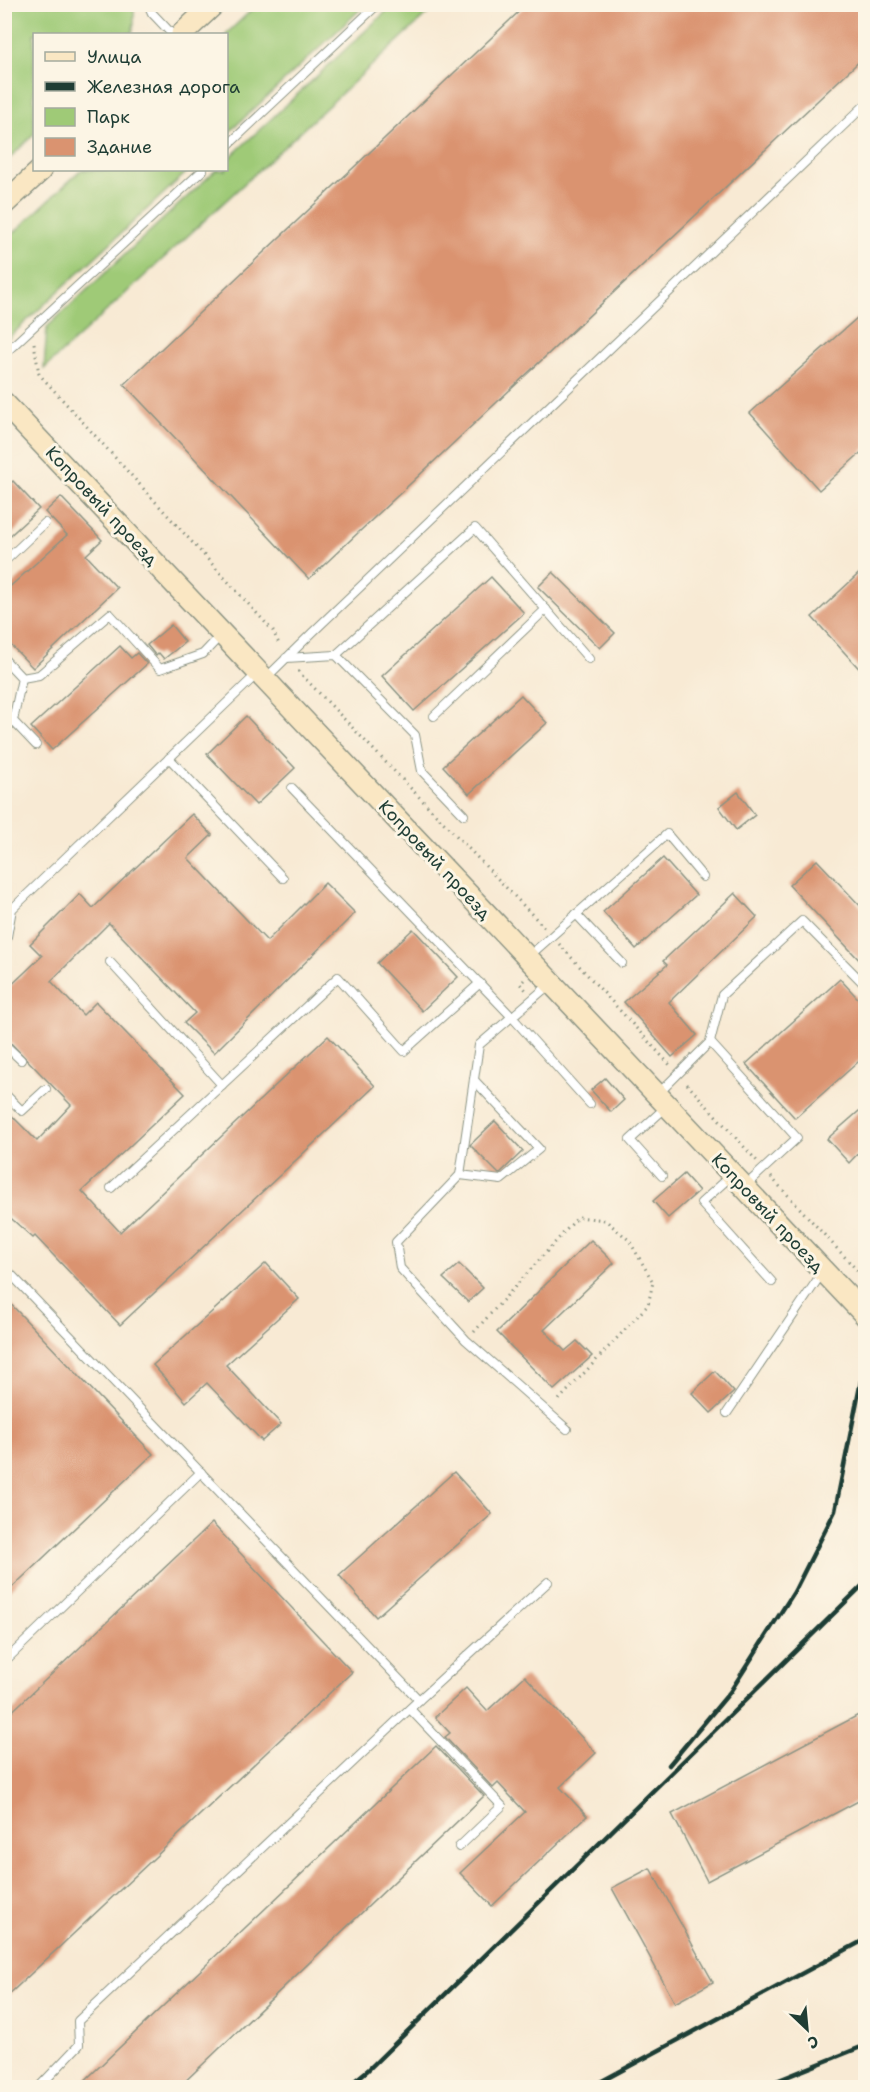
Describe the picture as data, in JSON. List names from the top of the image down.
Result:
{
  "streets": {
    "main road": ["Копровый проезд"]
  },
  "legend": [
    "Улица",
    "Железная дорога",
    "Парк",
    "Здание"
  ],
  "north": "bottom right"
}
